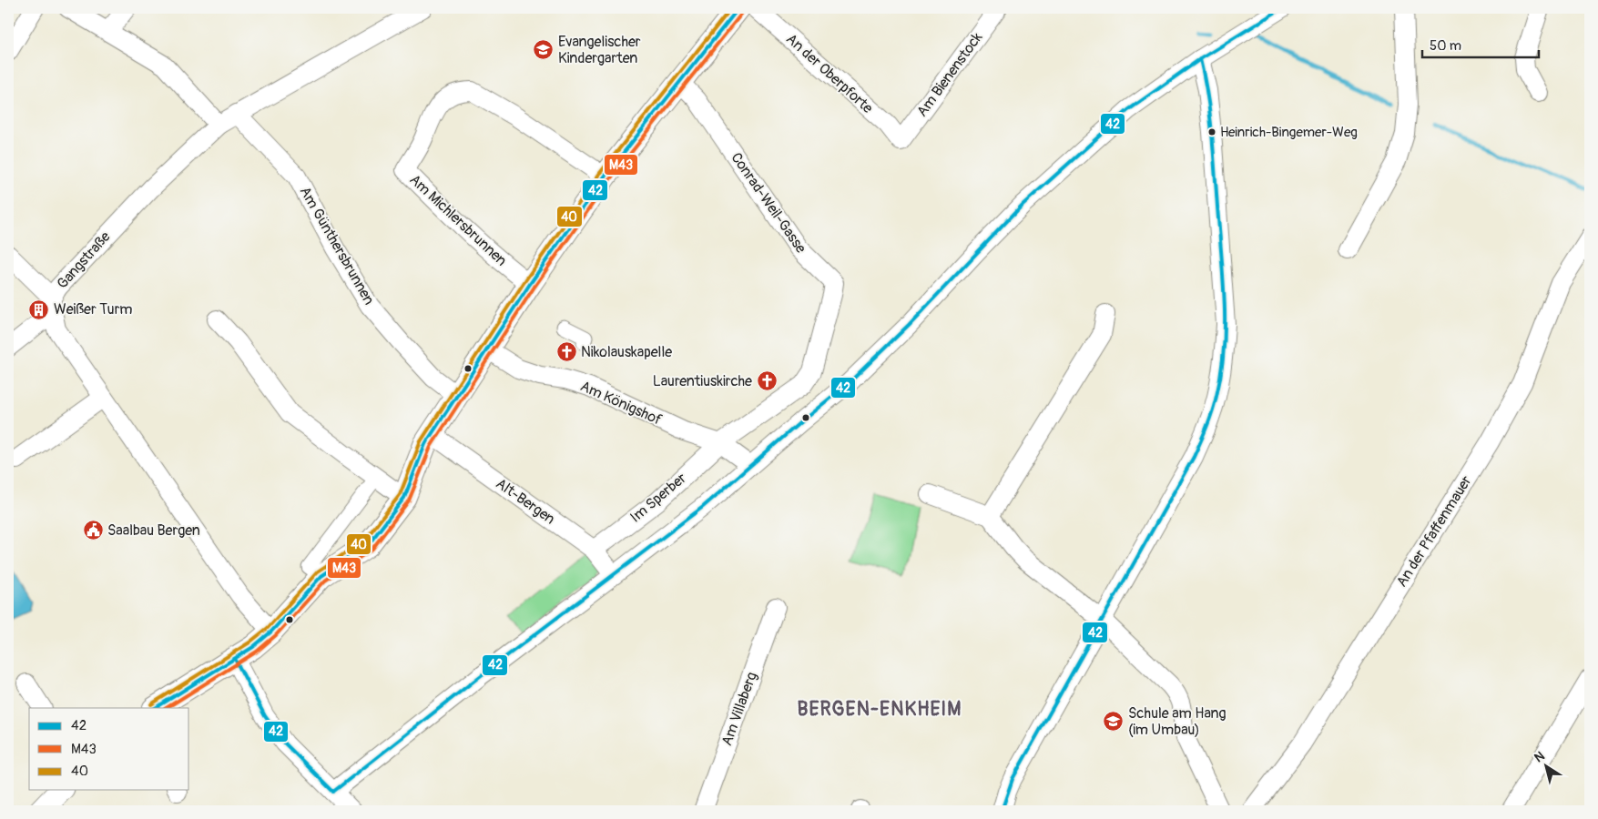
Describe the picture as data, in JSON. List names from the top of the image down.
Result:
{
  "streets": {
    "street": [
      "An der Oberpforte",
      "Am Bienenstock",
      "Conrad-Weil-Gasse",
      "Am Michlersbrunnen",
      "Am Günthersbrunnen",
      "Gangstraße",
      "Am Königshof",
      "Im Sperber",
      "Alt-Bergen",
      "An der Pfaffenmauer",
      "Am Villaberg"
    ]
  },
  "crossings": [
    ["An der Oberpforte", "Am Bienenstock"],
    ["Conrad-Weil-Gasse", "Am Königshof"],
    ["Conrad-Weil-Gasse", "Im Sperber"],
    ["Am Günthersbrunnen", "Gangstraße"],
    ["Am Königshof", "Im Sperber"],
    ["Im Sperber", "Alt-Bergen"]
  ],
  "districts": ["BERGEN-ENKHEIM"],
  "places": {
    "school or university": ["Evangelischer Kindergarten", "Schule am Hang (im Umbau)"],
    "other": ["Heinrich-Bingemer-Weg"],
    "building": ["Weißer Turm"],
    "church": ["Nikolauskapelle", "Laurentiuskirche"],
    "public building": ["Saalbau Bergen"]
  },
  "lines": ["transit line 42", "transit line 40", "transit line M43"],
  "legend": ["42", "M43", "40"],
  "scale_bar": "50 m",
  "north": "top left"
}
